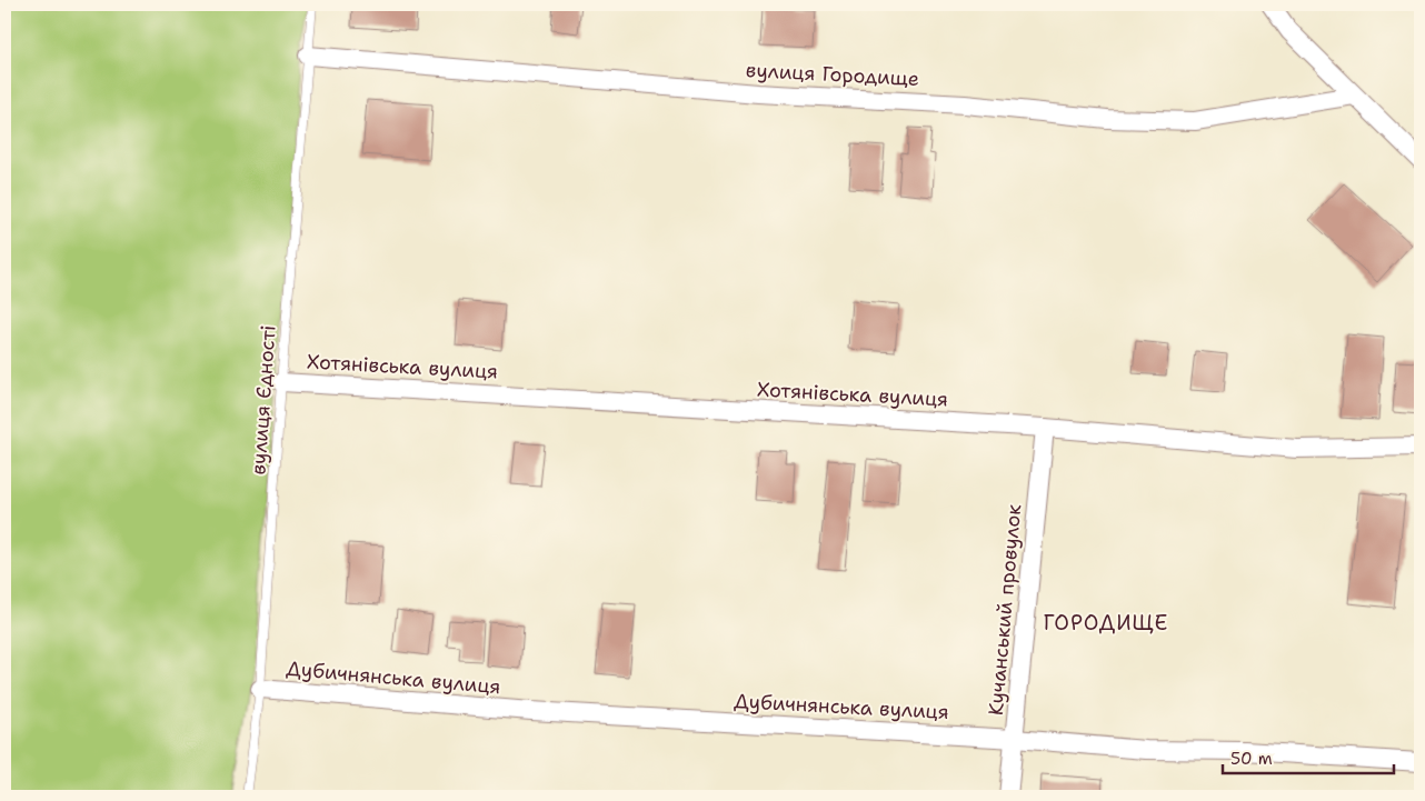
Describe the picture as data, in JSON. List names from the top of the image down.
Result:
{
  "streets": {
    "street": [
      "вулиця Городище",
      "Хотянівська вулиця",
      "Кучанський провулок",
      "Дубичнянська вулиця"
    ],
    "lane": ["вулиця Єдності"]
  },
  "crossings": [
    ["вулиця Городище", "вулиця Єдності"],
    ["Хотянівська вулиця", "вулиця Єдності"],
    ["Хотянівська вулиця", "Кучанський провулок"],
    ["вулиця Єдності", "Дубичнянська вулиця"],
    ["Кучанський провулок", "Дубичнянська вулиця"]
  ],
  "districts": ["ГОРОДИЩЕ"],
  "scale_bar": "50 m"
}
